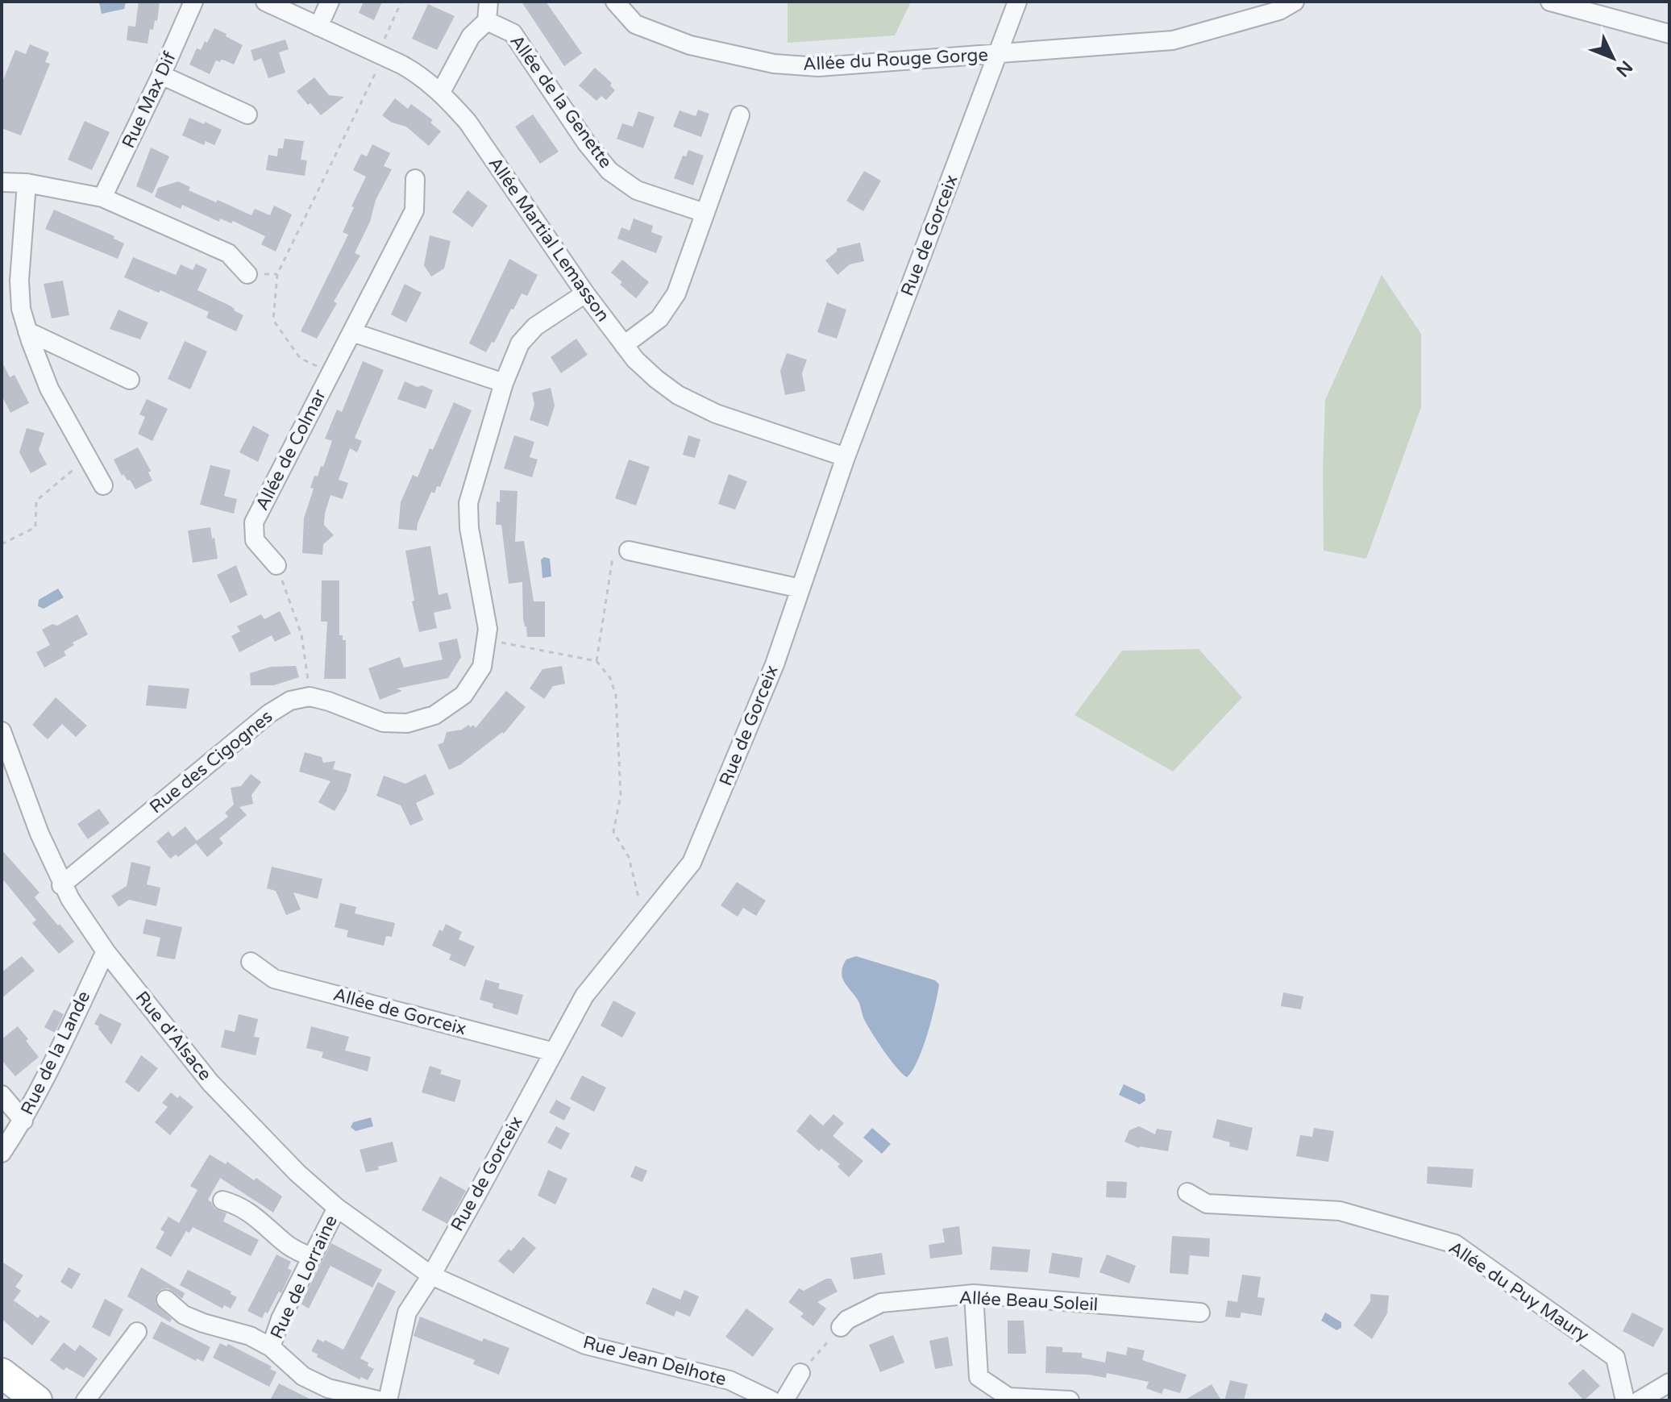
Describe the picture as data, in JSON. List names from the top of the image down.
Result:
{
  "streets": {
    "street": [
      "Allée du Rouge Gorge",
      "Rue Max Dif",
      "Allée de la Genette",
      "Rue de Gorceix",
      "Allée Martial Lemasson",
      "Allée de Colmar",
      "Rue des Cigognes",
      "Allée de Gorceix",
      "Rue d'Alsace",
      "Rue de la Lande",
      "Rue de Lorraine",
      "Allée du Puy Maury",
      "Allée Beau Soleil",
      "Rue Jean Delhote"
    ]
  },
  "crossings": [
    ["Allée du Rouge Gorge", "Rue de Gorceix"],
    ["Rue de Gorceix", "Allée Martial Lemasson"],
    ["Rue de Gorceix", "Allée de Gorceix"],
    ["Rue de Gorceix", "Rue d'Alsace"],
    ["Rue de Gorceix", "Rue Jean Delhote"],
    ["Rue des Cigognes", "Rue d'Alsace"],
    ["Rue d'Alsace", "Rue de la Lande"],
    ["Rue d'Alsace", "Rue de Lorraine"],
    ["Rue d'Alsace", "Rue Jean Delhote"]
  ],
  "north": "bottom right"
}
